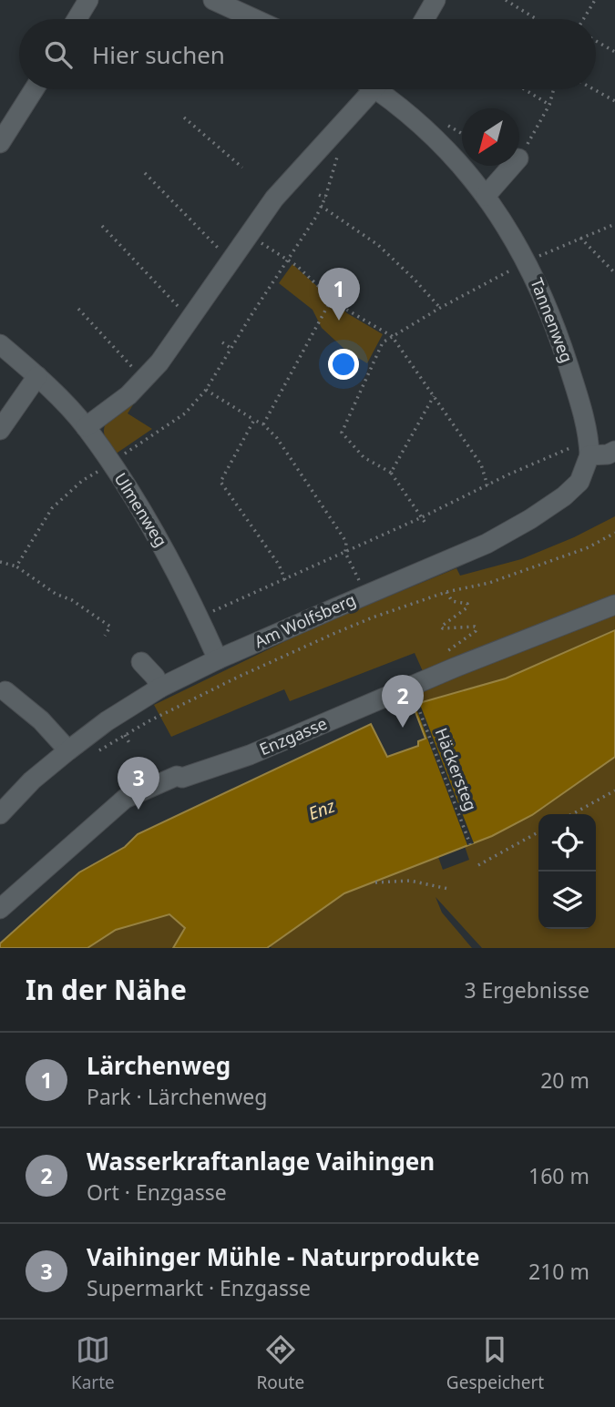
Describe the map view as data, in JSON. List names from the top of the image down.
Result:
{
  "streets": {
    "street": [
      "Tannenweg",
      "Ulmenweg",
      "Am Wolfsberg",
      "Enzgasse"
    ],
    "path": ["Häckersteg"]
  },
  "crossings": [
    ["Tannenweg", "Am Wolfsberg"],
    ["Ulmenweg", "Am Wolfsberg"]
  ],
  "water": ["Enz"],
  "north": "bottom left",
  "page": {
    "search": "Hier suchen",
    "pins": ["1", "2", "3"],
    "heading": ["In der Nähe", "3 Ergebnisse"],
    "list": [
      {
        "mark": "1",
        "name": "Lärchenweg",
        "note": "Park · Lärchenweg",
        "value": "20 m"
      },
      {
        "mark": "2",
        "name": "Wasserkraftanlage Vaihingen",
        "note": "Ort · Enzgasse",
        "value": "160 m"
      },
      {
        "mark": "3",
        "name": "Vaihinger Mühle - Naturprodukte",
        "note": "Supermarkt · Enzgasse",
        "value": "210 m"
      }
    ],
    "nav": ["Karte", "Route", "Gespeichert"]
  }
}
